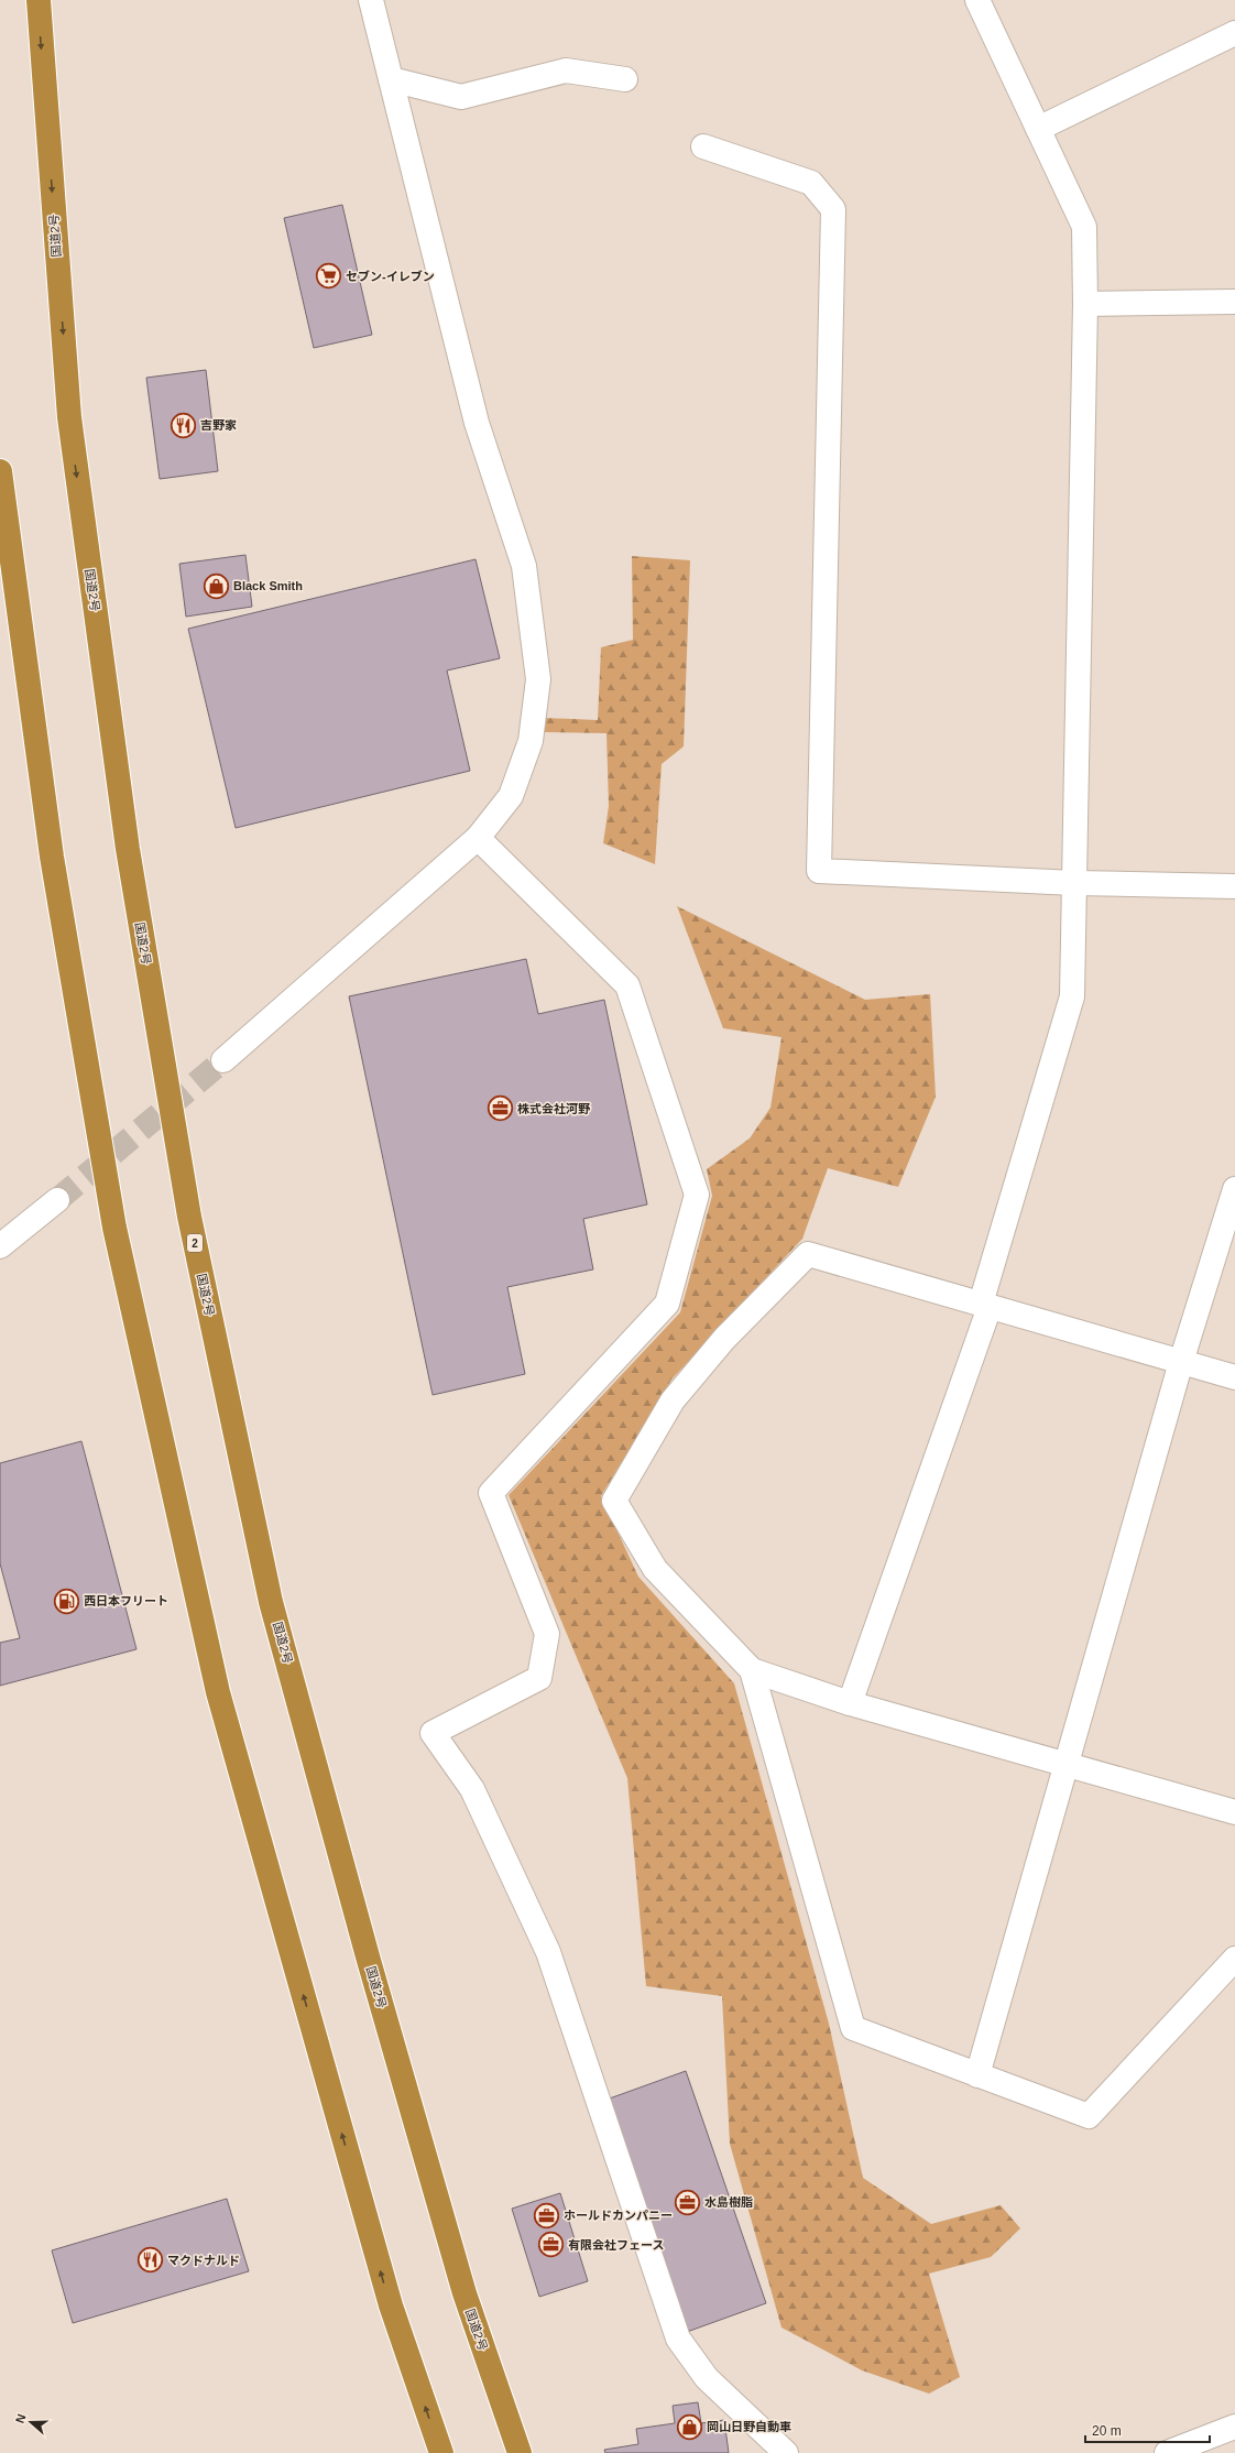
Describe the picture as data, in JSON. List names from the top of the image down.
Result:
{
  "streets": {
    "highway": ["国道2号", "2"]
  },
  "places": {
    "supermarket": ["セブン-イレブン"],
    "restaurant": ["吉野家", "マクドナルド"],
    "shop": ["Black Smith", "岡山日野自動車"],
    "office": [
      "株式会社河野",
      "水島樹脂",
      "ホールドカンパニー",
      "有限会社フェース"
    ],
    "fuel station": ["西日本フリート"]
  },
  "scale_bar": "20 m",
  "north": "left"
}
